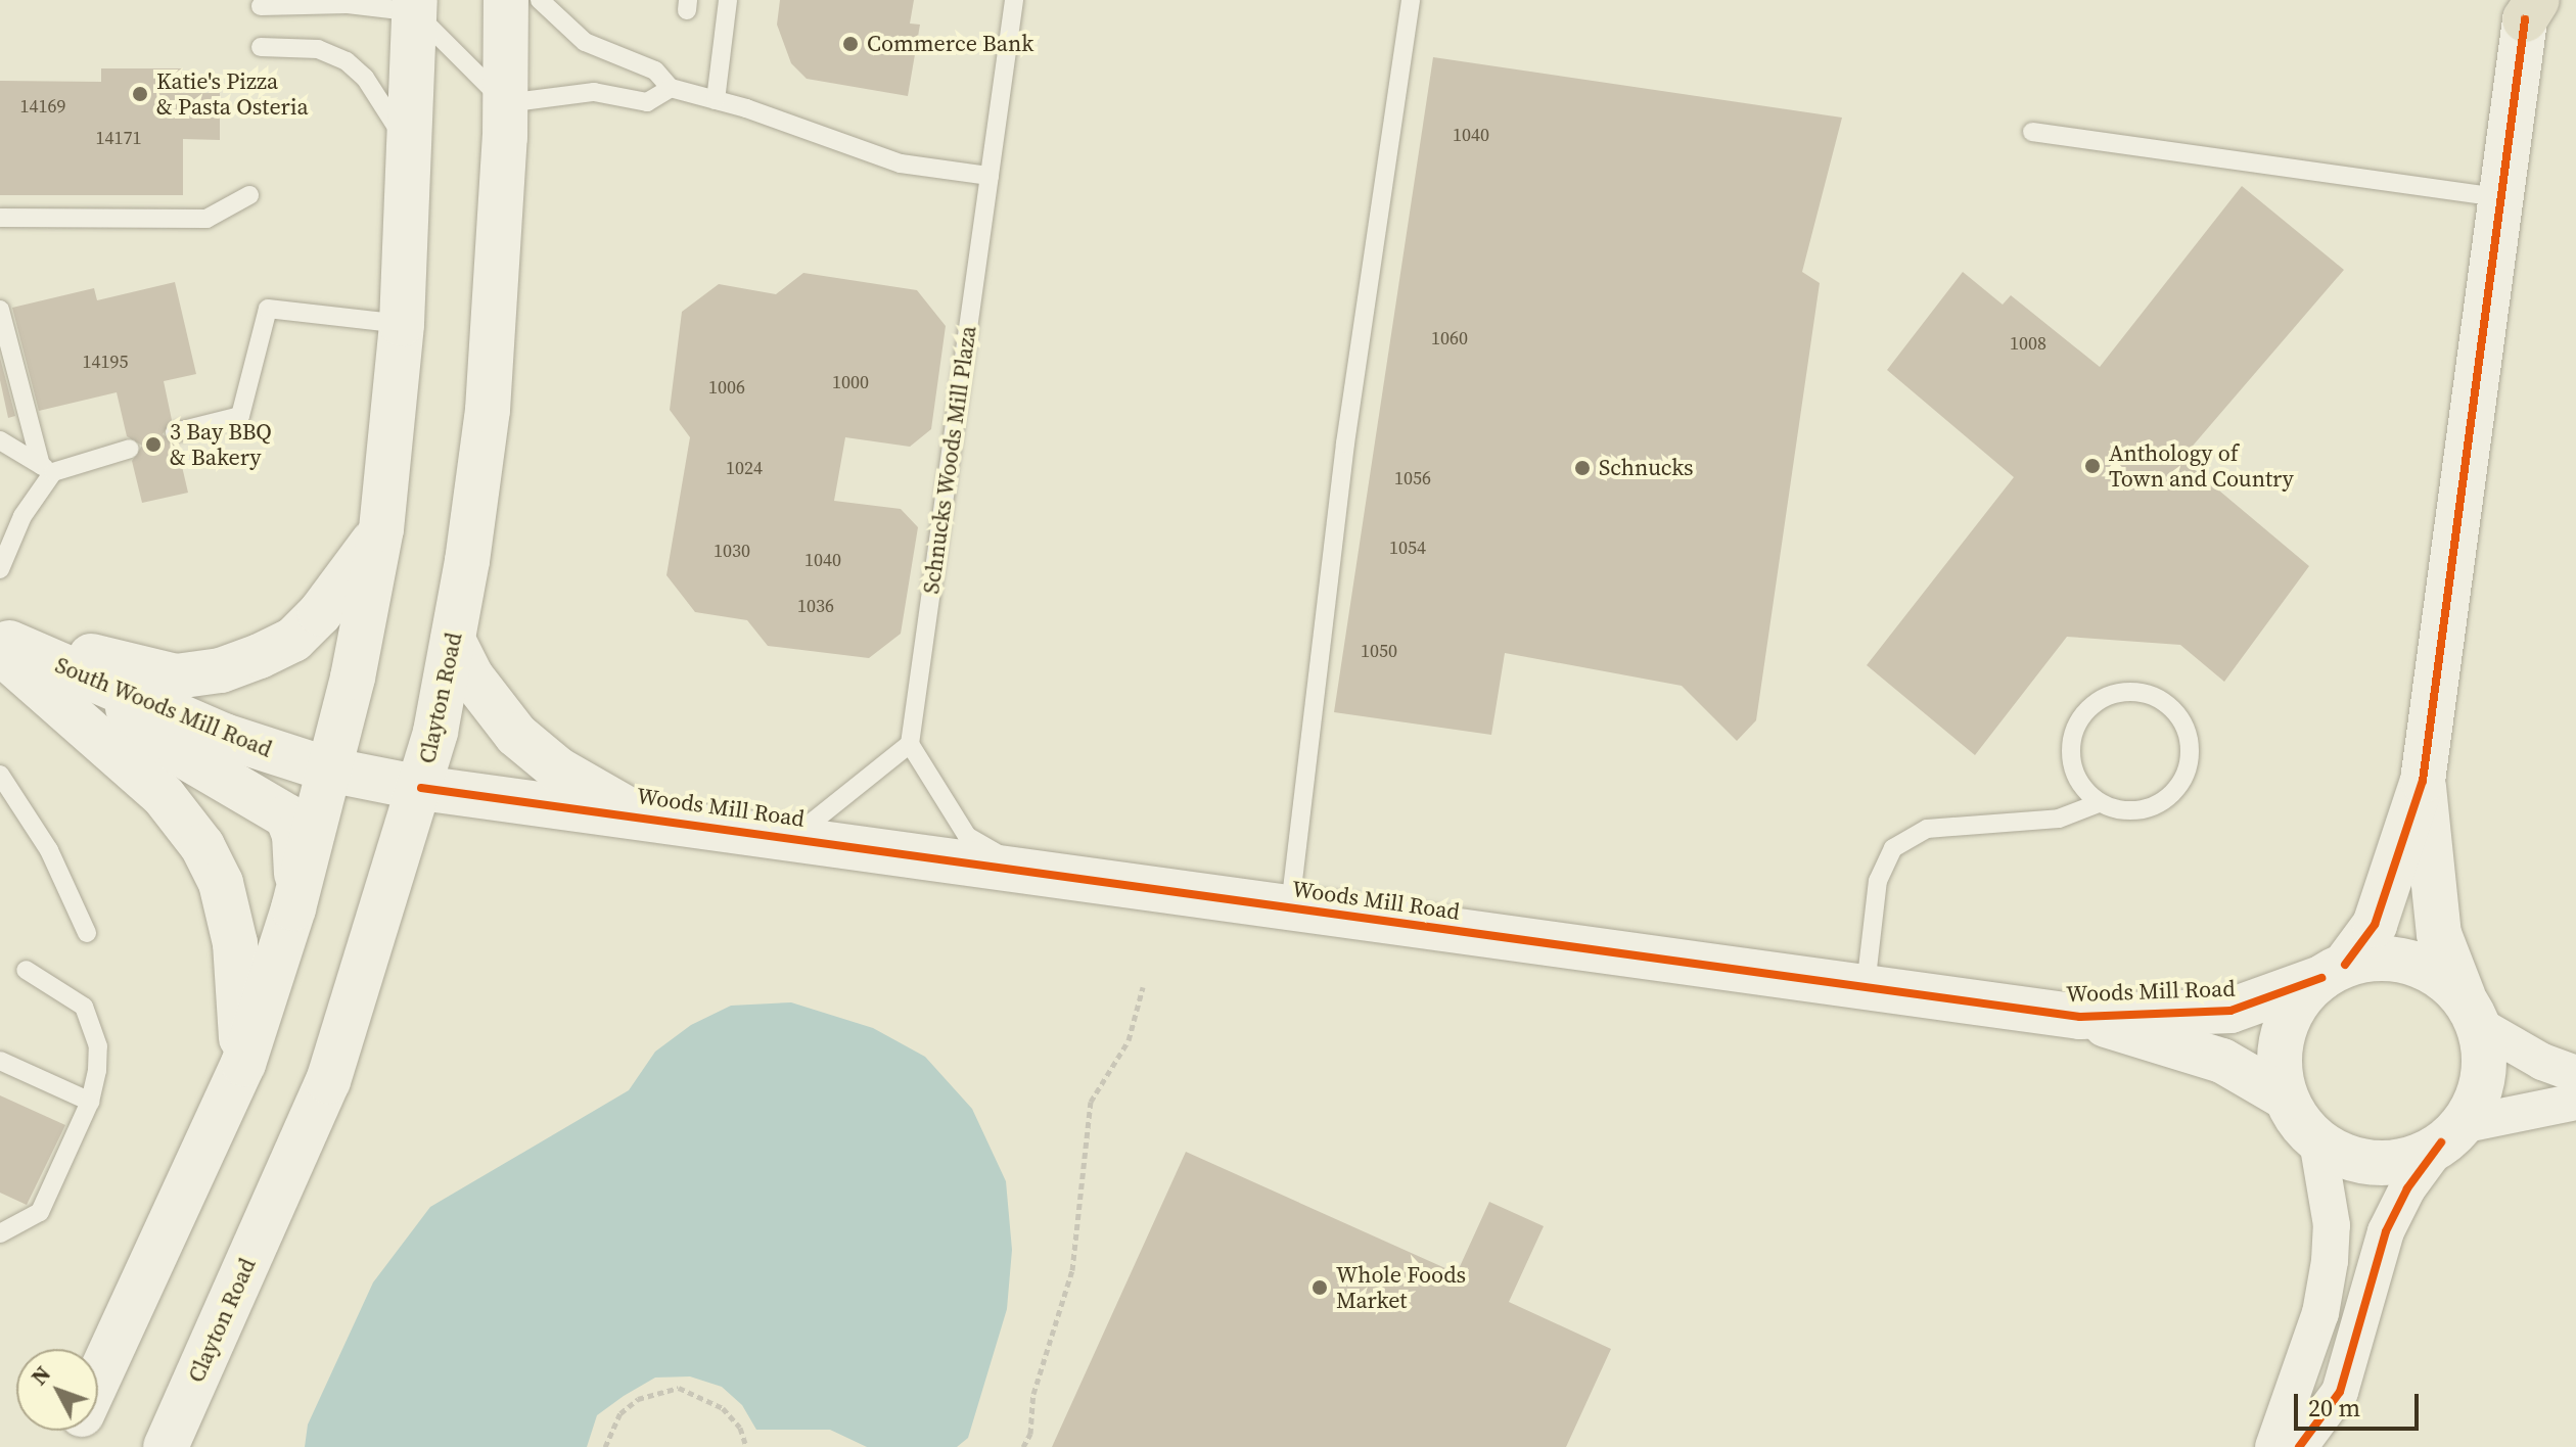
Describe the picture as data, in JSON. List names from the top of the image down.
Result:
{
  "streets": {
    "main road": ["Clayton Road", "South Woods Mill Road", "Woods Mill Road"],
    "lane": ["Schnucks Woods Mill Plaza"]
  },
  "crossings": [
    ["Clayton Road", "Woods Mill Road"],
    ["South Woods Mill Road", "Woods Mill Road"]
  ],
  "places": [
    "Commerce Bank",
    "Katie's Pizza & Pasta Osteria",
    "3 Bay BBQ & Bakery",
    "Anthology of Town and Country",
    "Schnucks",
    "Whole Foods Market"
  ],
  "house_numbers": [
    "14169",
    "1040",
    "14171",
    "1060",
    "1008",
    "14195",
    "1000",
    "1006",
    "1024",
    "1056",
    "1054",
    "1030",
    "1040",
    "1036",
    "1050"
  ],
  "scale_bar": "20 m",
  "north": "top left"
}
